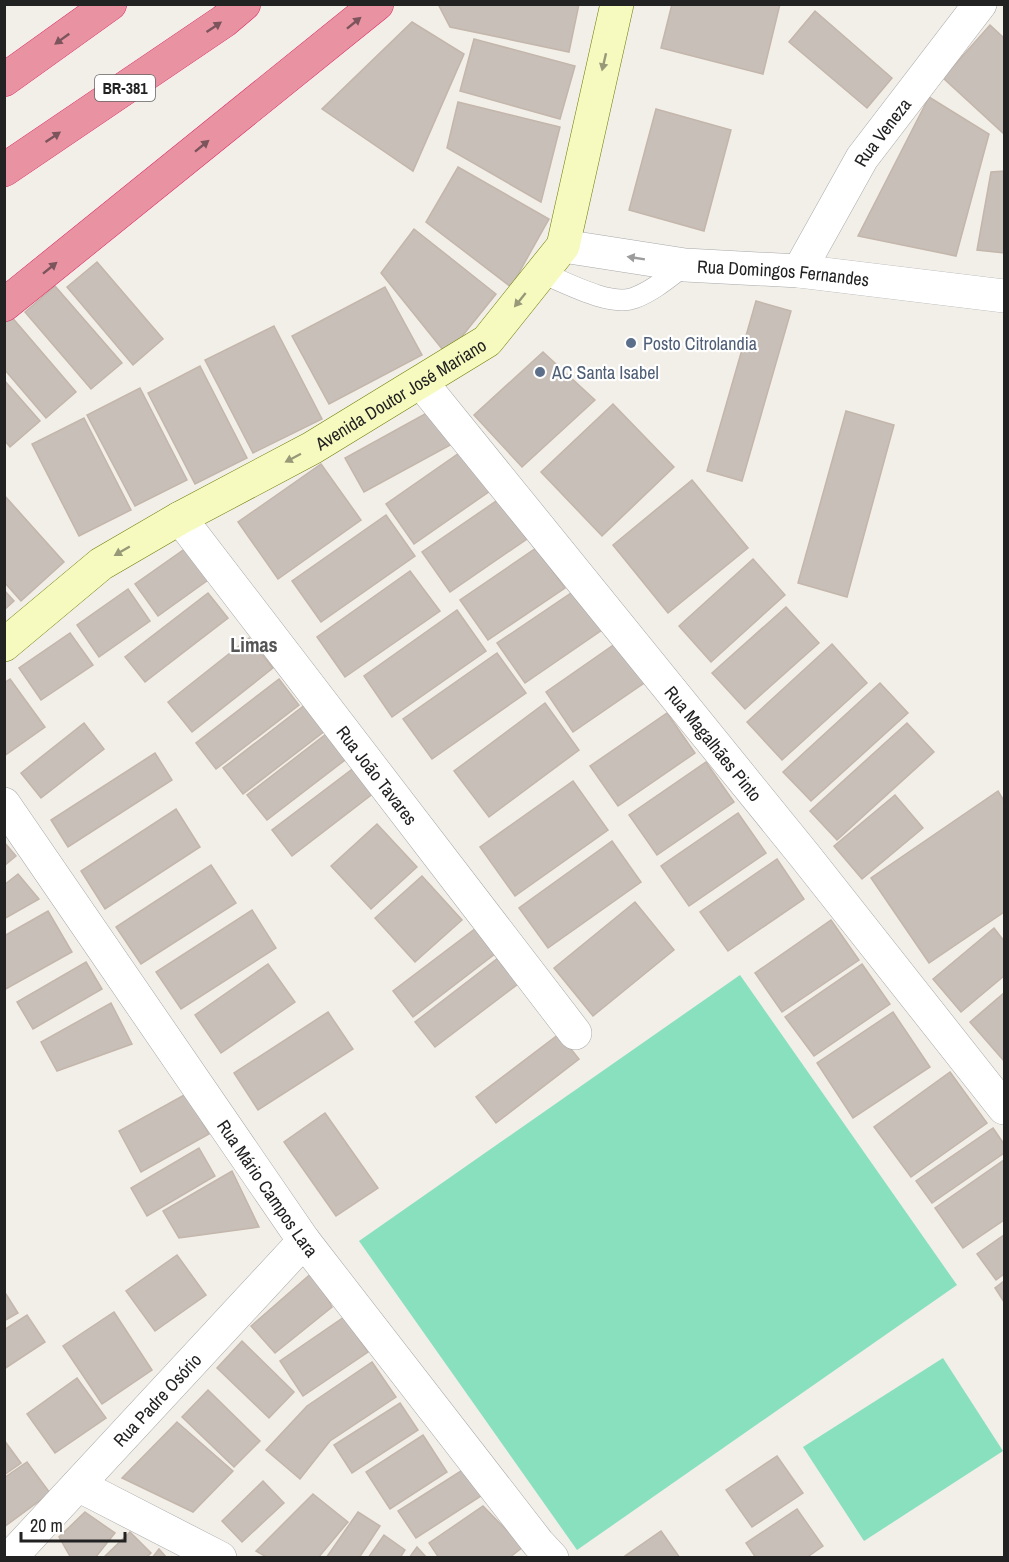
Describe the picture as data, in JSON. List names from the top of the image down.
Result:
{
  "streets": {
    "highway": ["BR-381"],
    "street": [
      "Rua Veneza",
      "Rua Domingos Fernandes",
      "Avenida Doutor José Mariano",
      "Rua Magalhães Pinto",
      "Rua João Tavares",
      "Rua Mário Campos Lara",
      "Rua Padre Osório"
    ]
  },
  "crossings": [
    ["Rua Veneza", "Rua Domingos Fernandes"],
    ["Rua Domingos Fernandes", "Avenida Doutor José Mariano"],
    ["Avenida Doutor José Mariano", "Rua Magalhães Pinto"],
    ["Avenida Doutor José Mariano", "Rua João Tavares"],
    ["Rua Mário Campos Lara", "Rua Padre Osório"]
  ],
  "one_way": ["Avenida Doutor José Mariano"],
  "districts": ["Limas"],
  "places": ["Posto Citrolandia", "AC Santa Isabel"],
  "scale_bar": "20 m"
}
